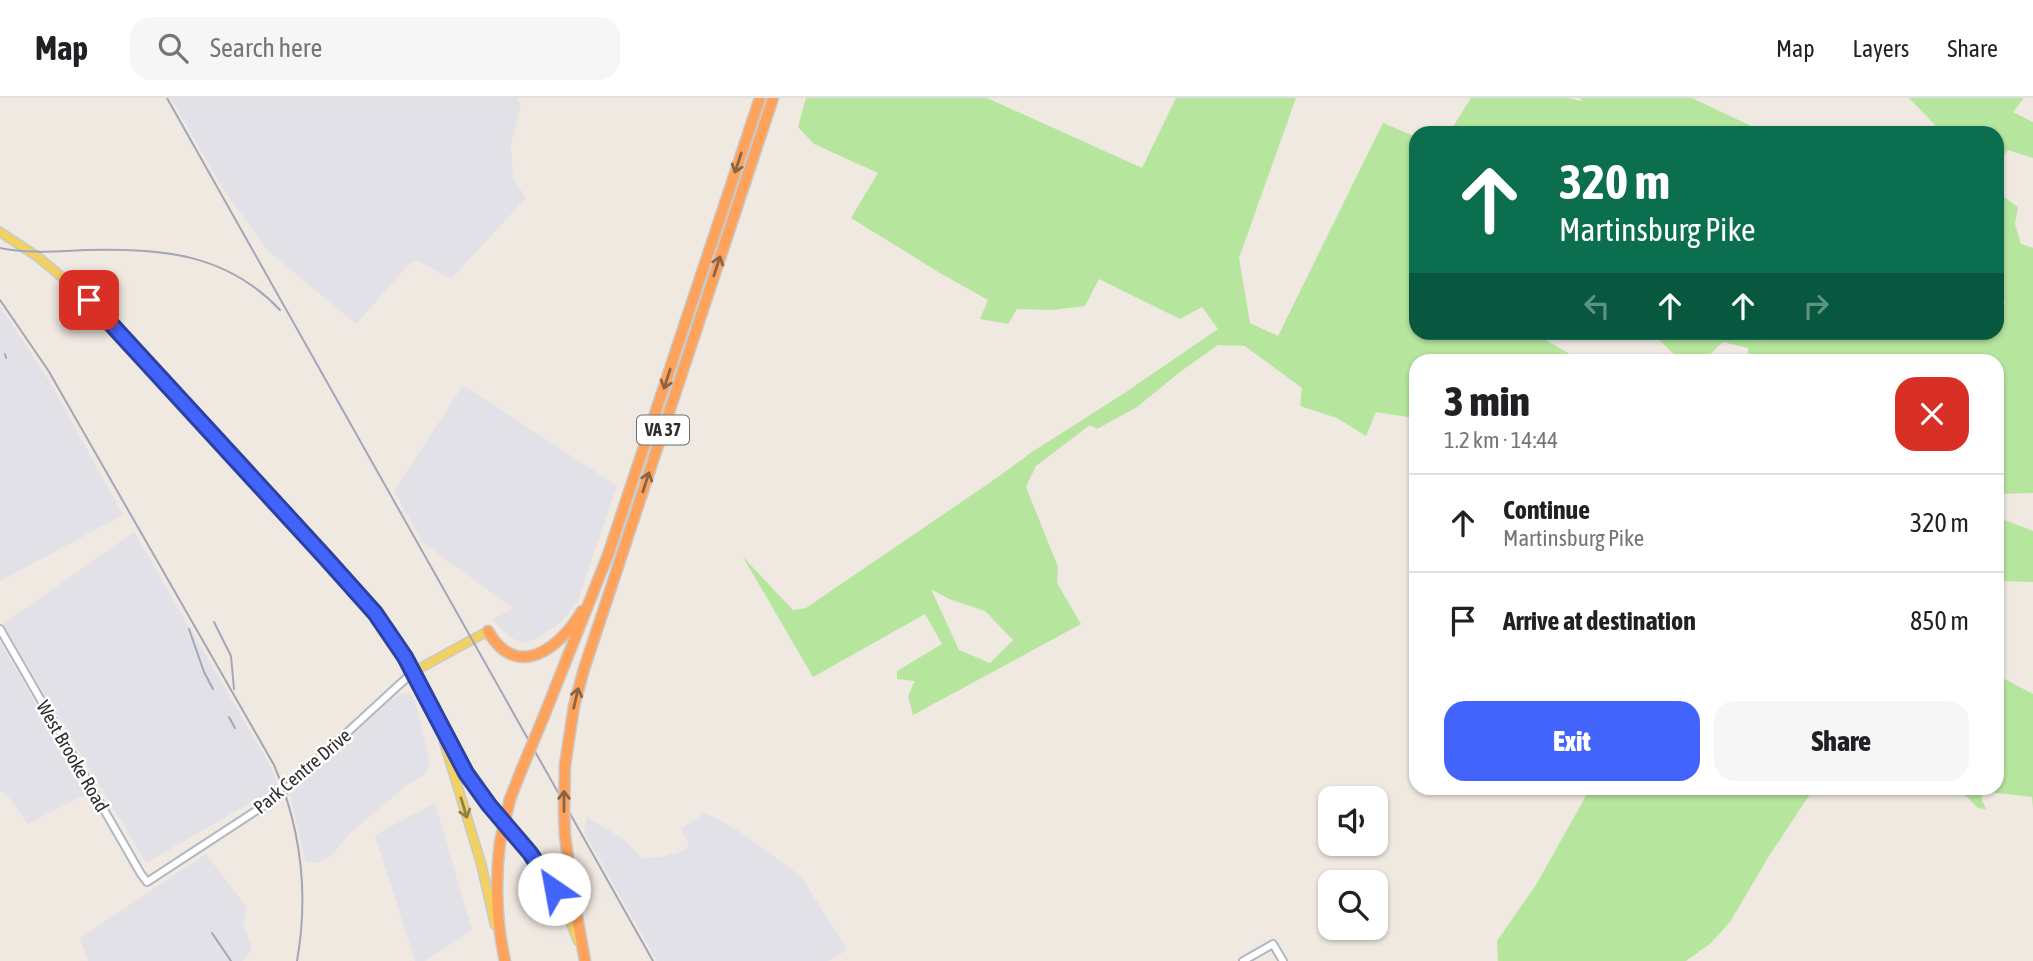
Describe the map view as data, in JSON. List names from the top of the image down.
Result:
{
  "streets": {
    "highway": ["VA 37"],
    "street": ["West Brooke Road", "Park Centre Drive"]
  },
  "crossings": [
    ["West Brooke Road", "Park Centre Drive"]
  ],
  "page": {
    "header": "Map",
    "search": "Search here",
    "nav": ["Map", "Layers", "Share"],
    "turn": ["320 m", "Martinsburg Pike"],
    "heading": ["3 min", "1.2 km · 14:44"],
    "list": [
      {
        "name": "Continue",
        "note": "Martinsburg Pike",
        "value": "320 m"
      },
      {
        "name": "Arrive at destination",
        "value": "850 m"
      }
    ],
    "buttons": ["Exit", "Share"]
  }
}
